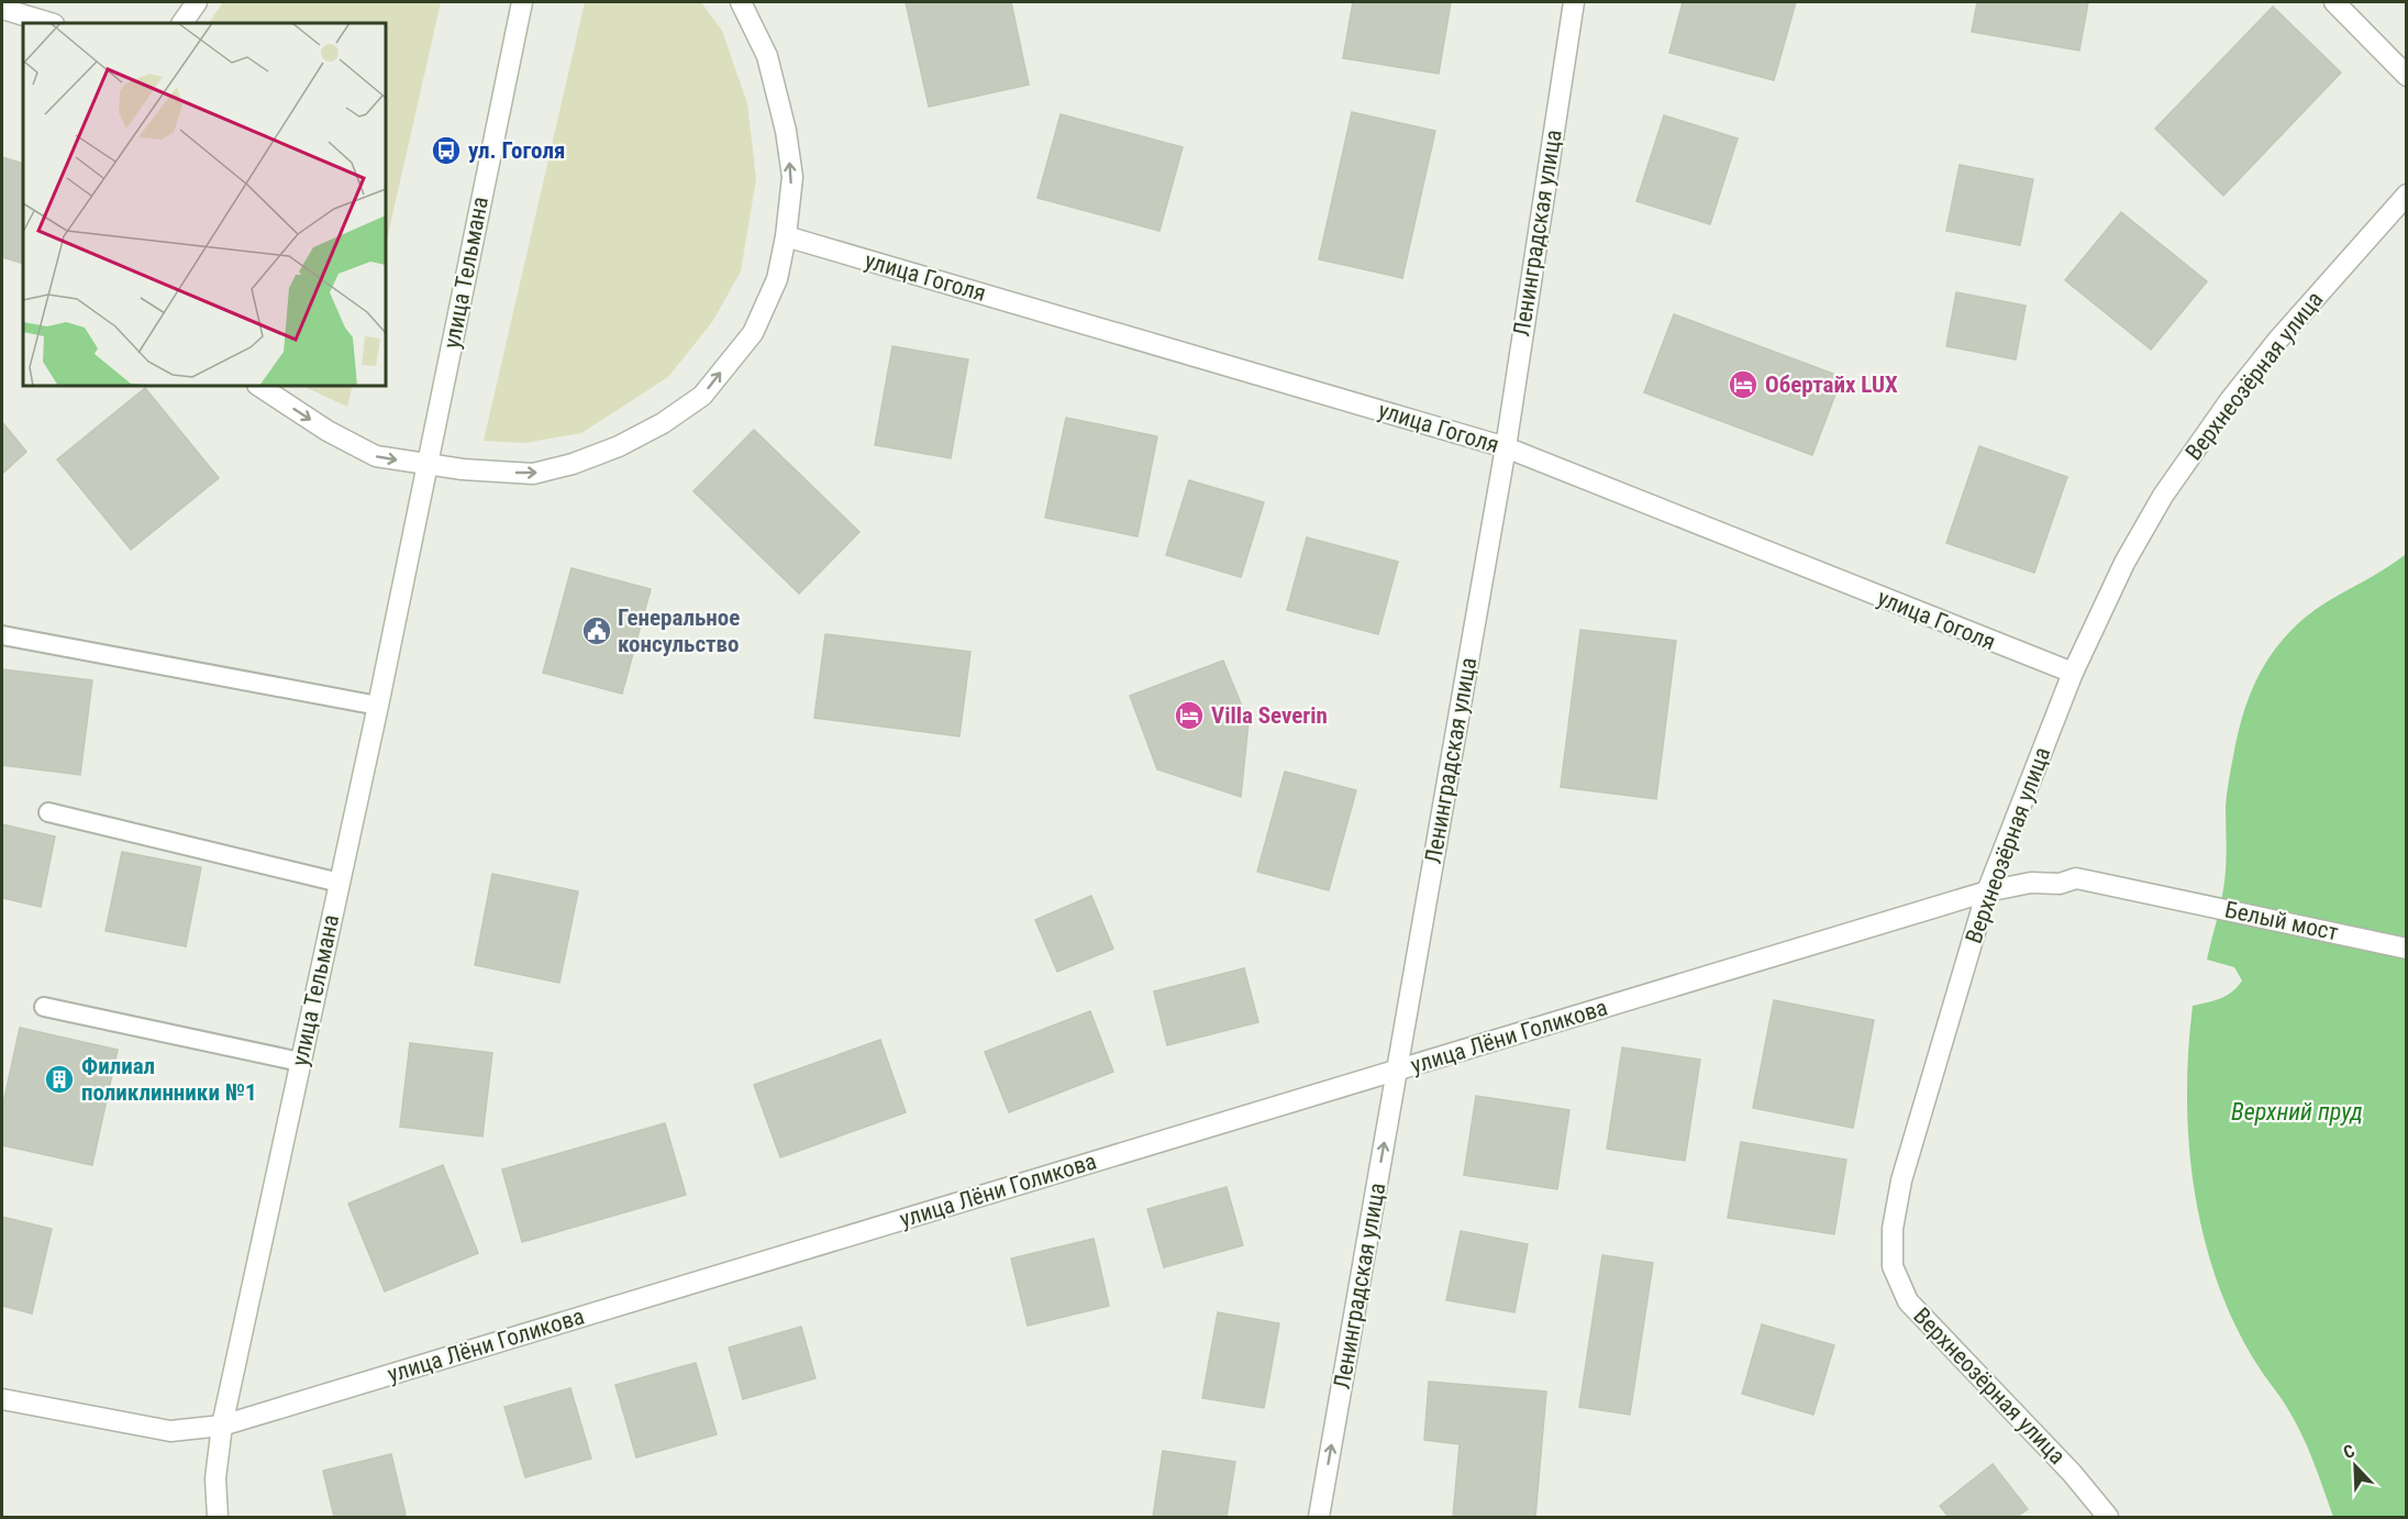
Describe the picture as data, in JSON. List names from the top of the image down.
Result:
{
  "streets": {
    "street": [
      "Ленинградская улица",
      "улица Тельмана",
      "улица Гоголя",
      "Верхнеозёрная улица",
      "Белый мост",
      "улица Лёни Голикова"
    ]
  },
  "crossings": [
    ["Ленинградская улица", "улица Гоголя"],
    ["Ленинградская улица", "улица Лёни Голикова"],
    ["улица Тельмана", "улица Лёни Голикова"],
    ["улица Гоголя", "Верхнеозёрная улица"],
    ["Верхнеозёрная улица", "улица Лёни Голикова"],
    ["Белый мост", "улица Лёни Голикова"]
  ],
  "water": ["Верхний пруд"],
  "places": {
    "bus stop": ["ул. Гоголя"],
    "hotel": ["Обертайх LUX", "Villa Severin"],
    "public building": ["Генеральное консульство"],
    "building": ["Филиал поликлинники №1"]
  },
  "north": "top left"
}
